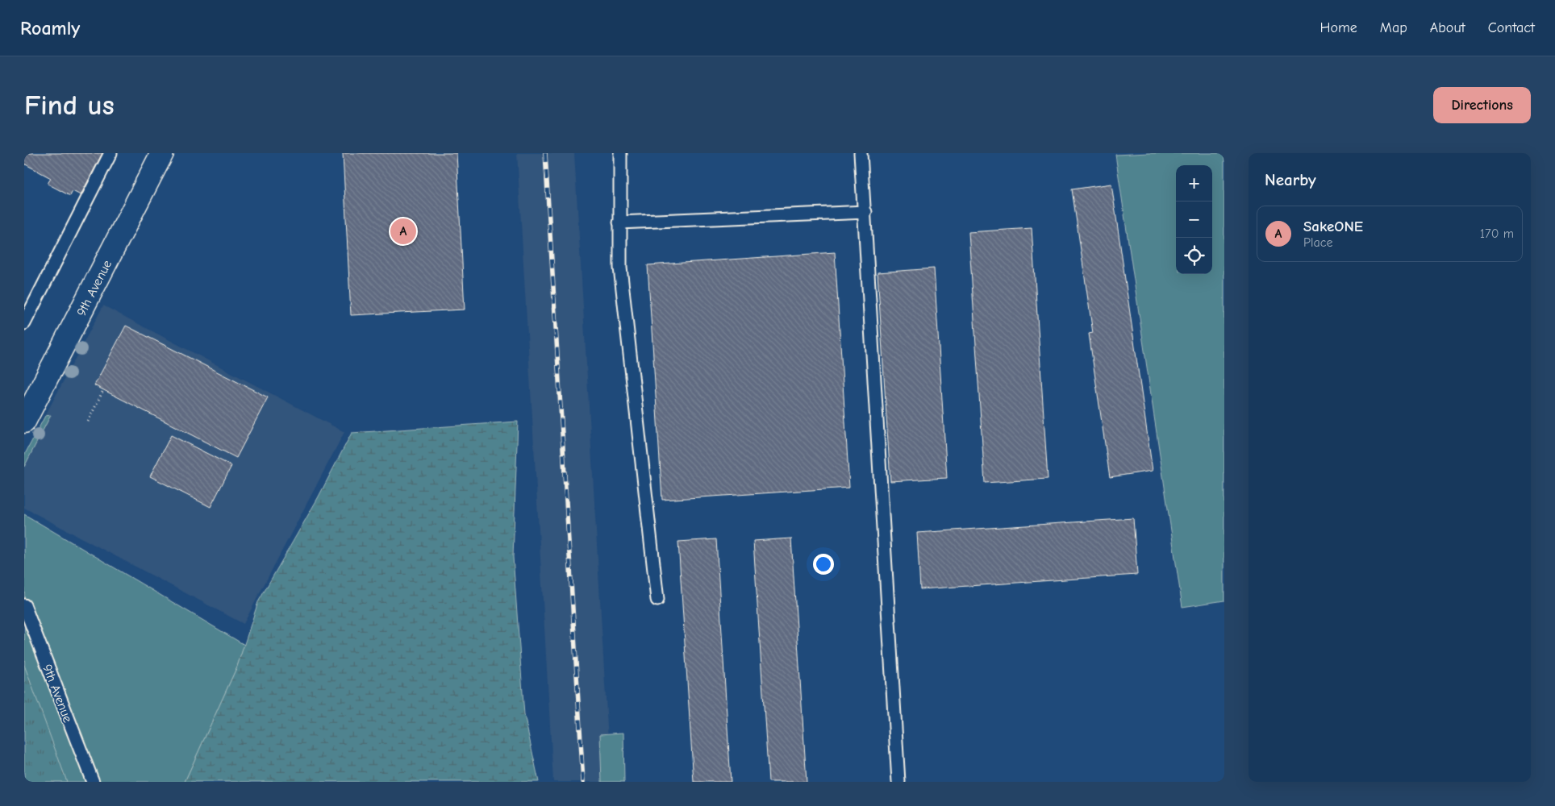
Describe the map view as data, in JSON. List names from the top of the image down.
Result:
{
  "streets": {
    "street": ["9th Avenue"]
  },
  "page": {
    "header": "Roamly",
    "nav": [
      "Home",
      "Map",
      "About",
      "Contact"
    ],
    "buttons": "Directions",
    "title": "Find us",
    "heading": "Nearby",
    "map_buttons": ["+", "−"],
    "list": [
      {
        "mark": "A",
        "name": "SakeONE",
        "note": "Place",
        "value": "170 m"
      }
    ],
    "pins": "A"
  }
}
